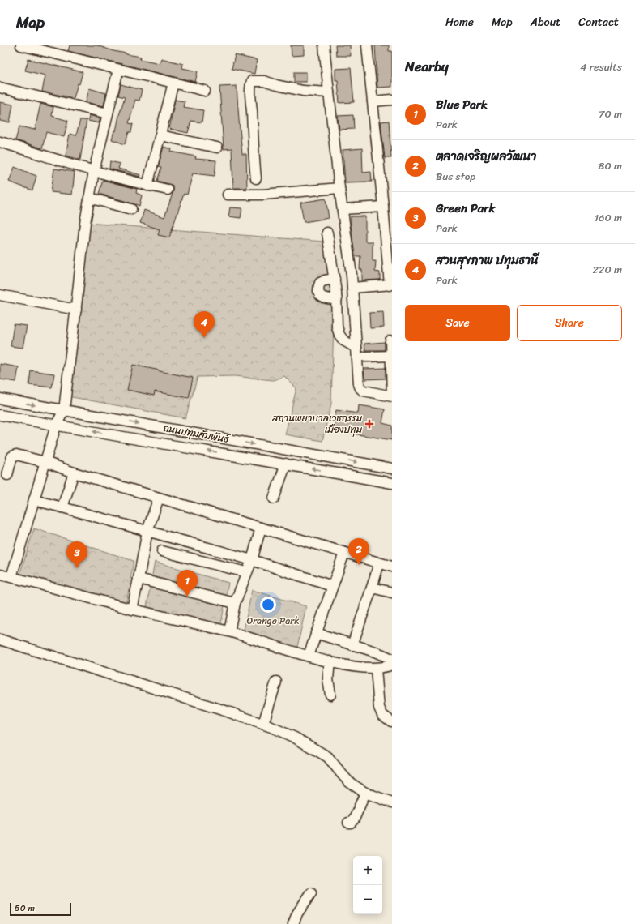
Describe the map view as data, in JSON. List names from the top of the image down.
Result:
{
  "streets": {
    "street": ["ถนนปทุมสัมพันธ์"]
  },
  "parks": ["Orange Park"],
  "places": {
    "health": ["สถานพยาบาลเวชกรรม เมืองปทุม"]
  },
  "scale_bar": "50 m",
  "page": {
    "header": "Map",
    "nav": [
      "Home",
      "Map",
      "About",
      "Contact"
    ],
    "heading": ["Nearby", "4 results"],
    "list": [
      {
        "mark": "1",
        "name": "Blue Park",
        "note": "Park",
        "value": "70 m"
      },
      {
        "mark": "2",
        "name": "ตลาดเจริญผลวัฒนา",
        "note": "Bus stop",
        "value": "80 m"
      },
      {
        "mark": "3",
        "name": "Green Park",
        "note": "Park",
        "value": "160 m"
      },
      {
        "mark": "4",
        "name": "สวนสุขภาพ ปทุมธานี",
        "note": "Park",
        "value": "220 m"
      }
    ],
    "buttons": ["Save", "Share"],
    "pins": [
      "4",
      "2",
      "3",
      "1"
    ],
    "map_buttons": ["+", "−"],
    "scale": "50 m"
  }
}
